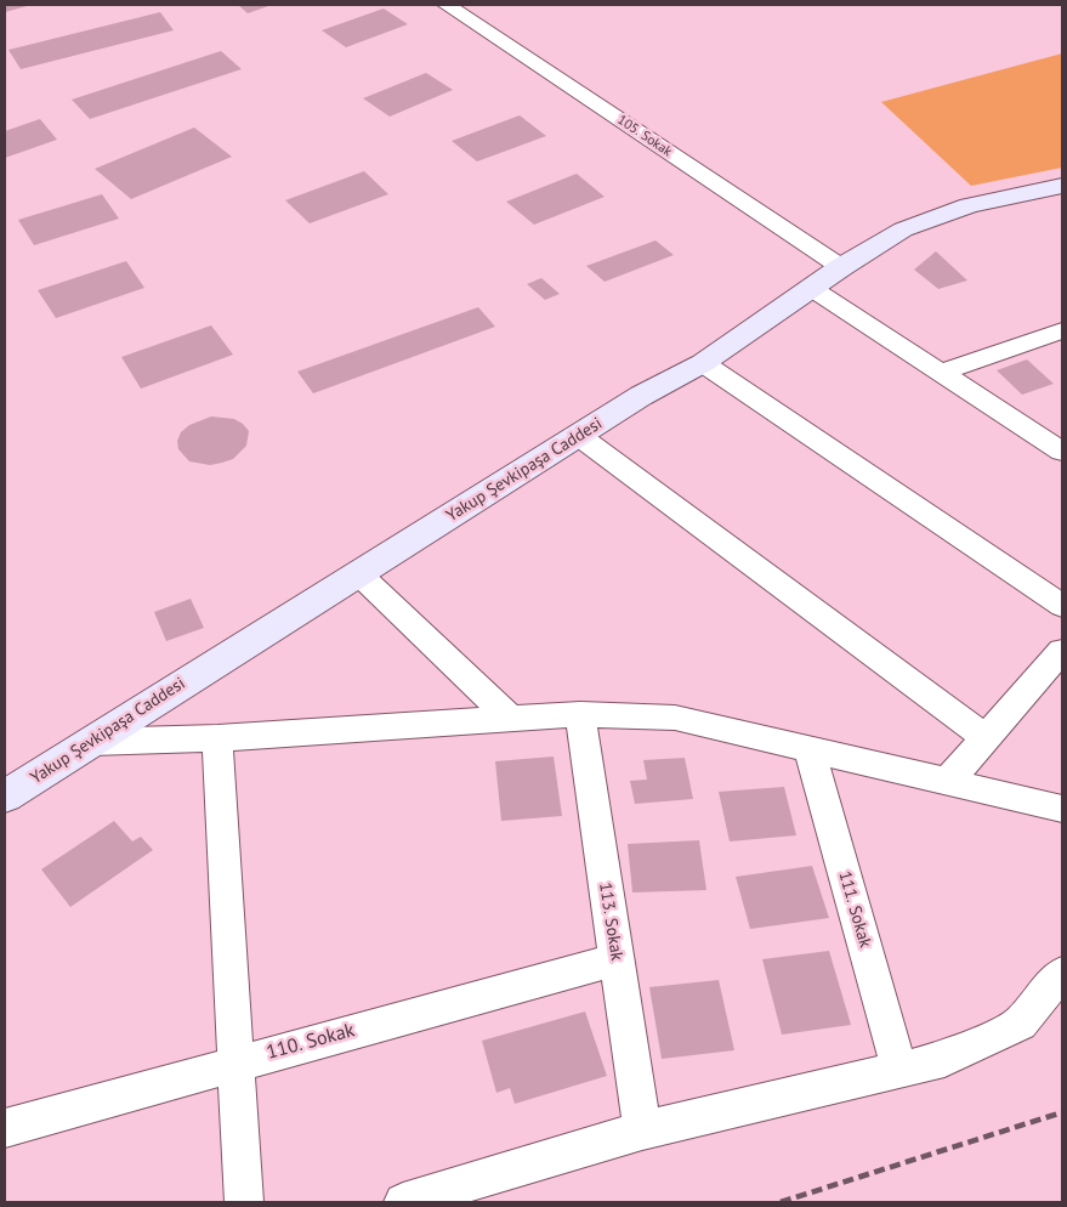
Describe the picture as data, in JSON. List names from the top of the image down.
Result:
{
  "streets": {
    "main road": ["Yakup Şevkipaşa Caddesi"],
    "street": [
      "105. Sokak",
      "111. Sokak",
      "113. Sokak",
      "110. Sokak"
    ]
  },
  "crossings": [
    ["105. Sokak", "Yakup Şevkipaşa Caddesi"],
    ["113. Sokak", "110. Sokak"]
  ]
}
